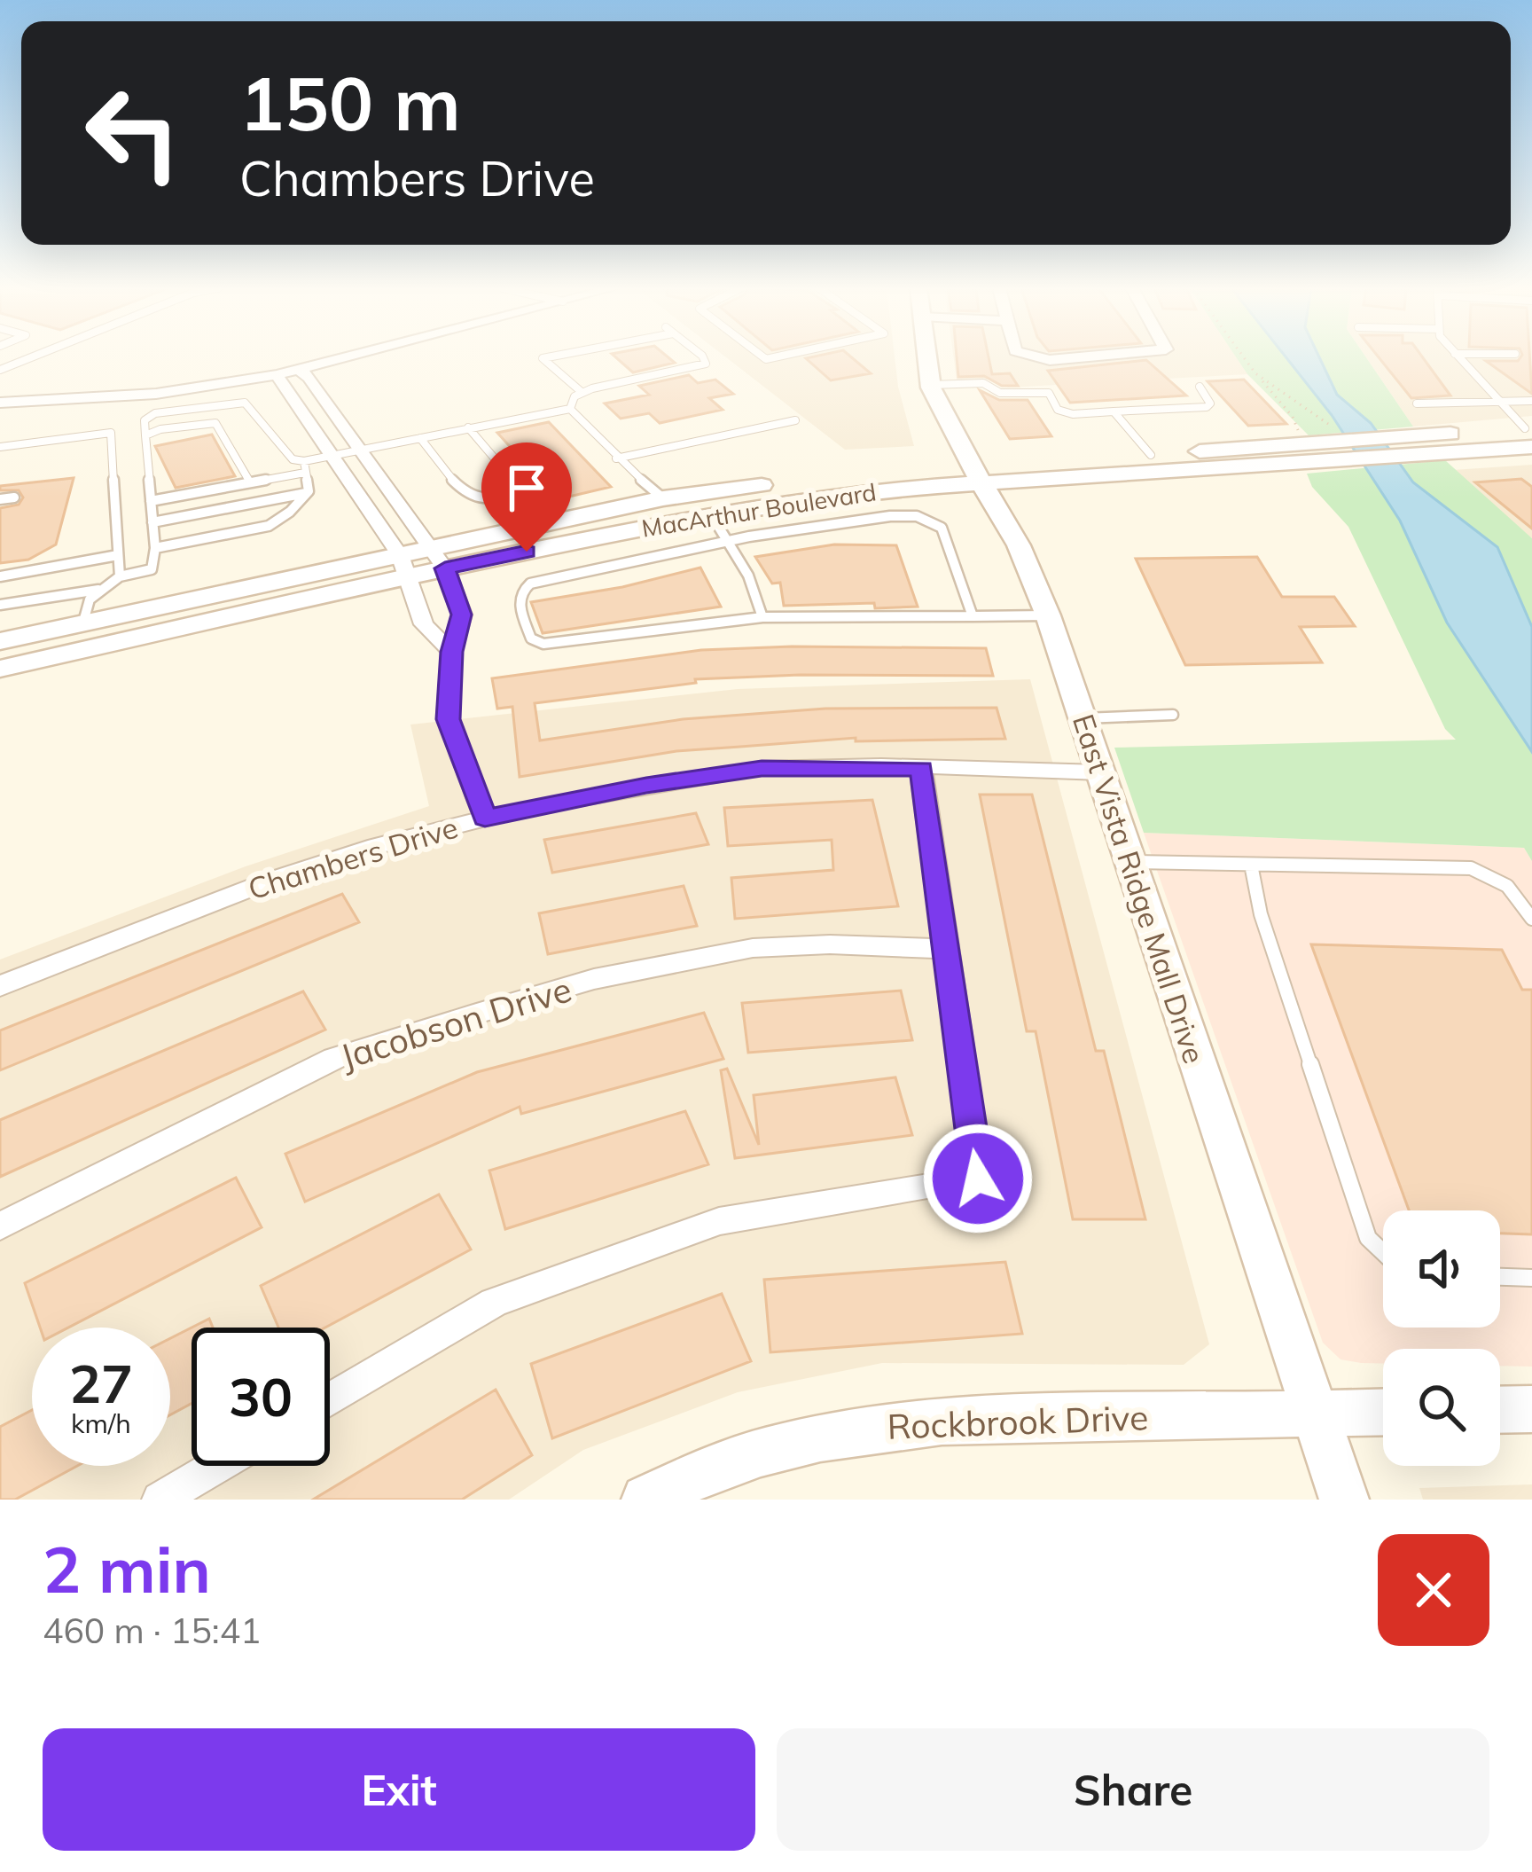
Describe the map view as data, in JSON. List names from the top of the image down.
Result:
{
  "streets": {
    "main road": ["MacArthur Boulevard", "East Vista Ridge Mall Drive", "Rockbrook Drive"],
    "street": ["Chambers Drive", "Jacobson Drive"]
  },
  "crossings": [
    ["MacArthur Boulevard", "East Vista Ridge Mall Drive"],
    ["Chambers Drive", "East Vista Ridge Mall Drive"],
    ["East Vista Ridge Mall Drive", "Rockbrook Drive"]
  ],
  "page": {
    "turn": ["150 m", "Chambers Drive"],
    "speed": "27 km/h",
    "limit": "30",
    "heading": ["2 min", "460 m · 15:41"],
    "buttons": ["Exit", "Share"]
  }
}
